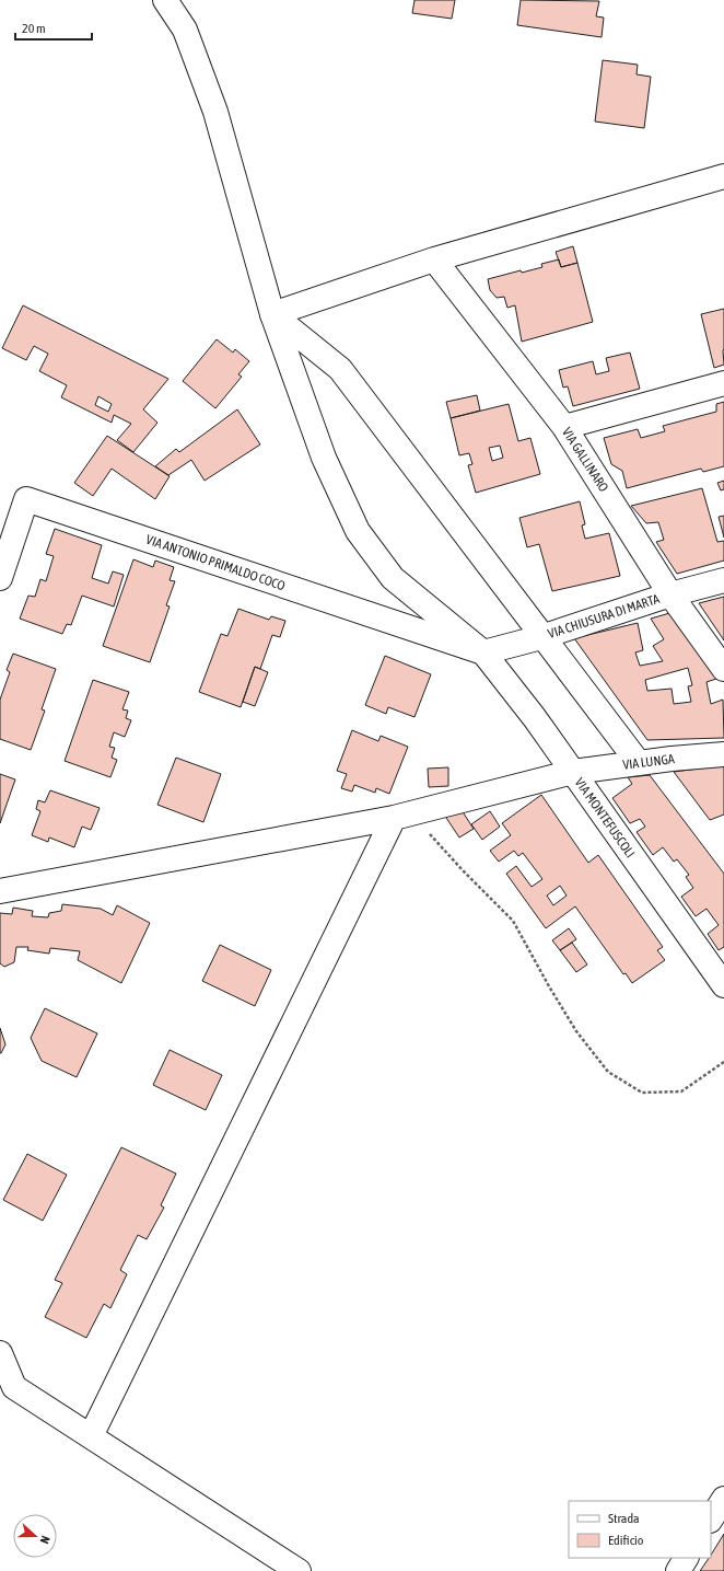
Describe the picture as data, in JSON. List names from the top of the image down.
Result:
{
  "streets": {
    "street": [
      "VIA GALLINARO",
      "VIA ANTONIO PRIMALDO COCO",
      "VIA CHIUSURA DI MARTA",
      "VIA LUNGA",
      "VIA MONTEFUSCOLI"
    ]
  },
  "crossings": [
    ["VIA GALLINARO", "VIA CHIUSURA DI MARTA"],
    ["VIA ANTONIO PRIMALDO COCO", "VIA CHIUSURA DI MARTA"],
    ["VIA ANTONIO PRIMALDO COCO", "VIA MONTEFUSCOLI"],
    ["VIA CHIUSURA DI MARTA", "VIA MONTEFUSCOLI"],
    ["VIA LUNGA", "VIA MONTEFUSCOLI"]
  ],
  "legend": ["Strada", "Edificio"],
  "scale_bar": "20 m",
  "north": "right"
}
